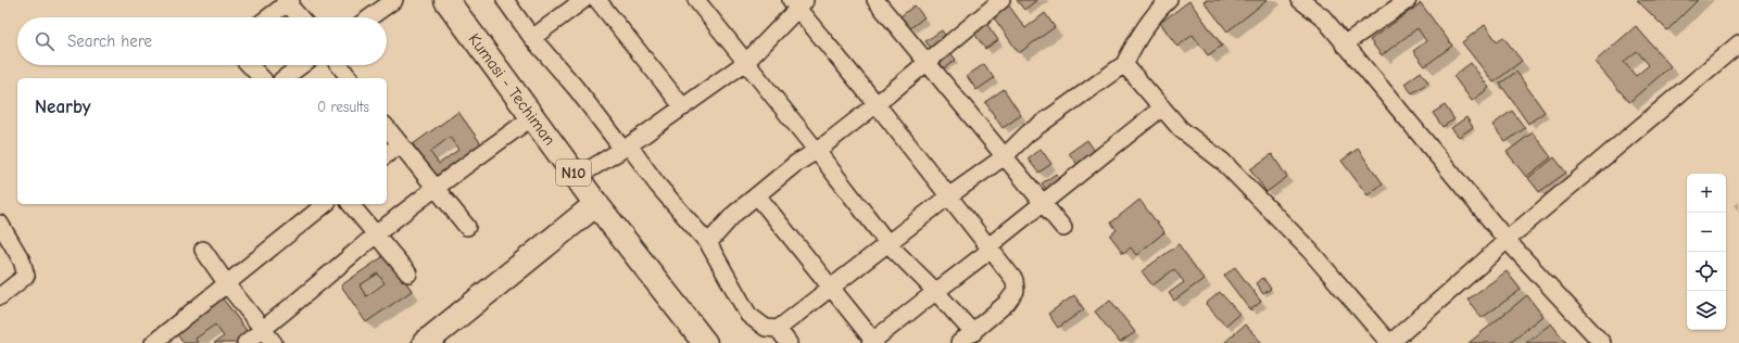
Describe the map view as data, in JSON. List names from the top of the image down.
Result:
{
  "streets": {
    "main road": ["Kumasi - Techiman", "N10"]
  },
  "page": {
    "search": "Search here",
    "heading": ["Nearby", "0 results"],
    "map_buttons": ["+", "−"]
  }
}
